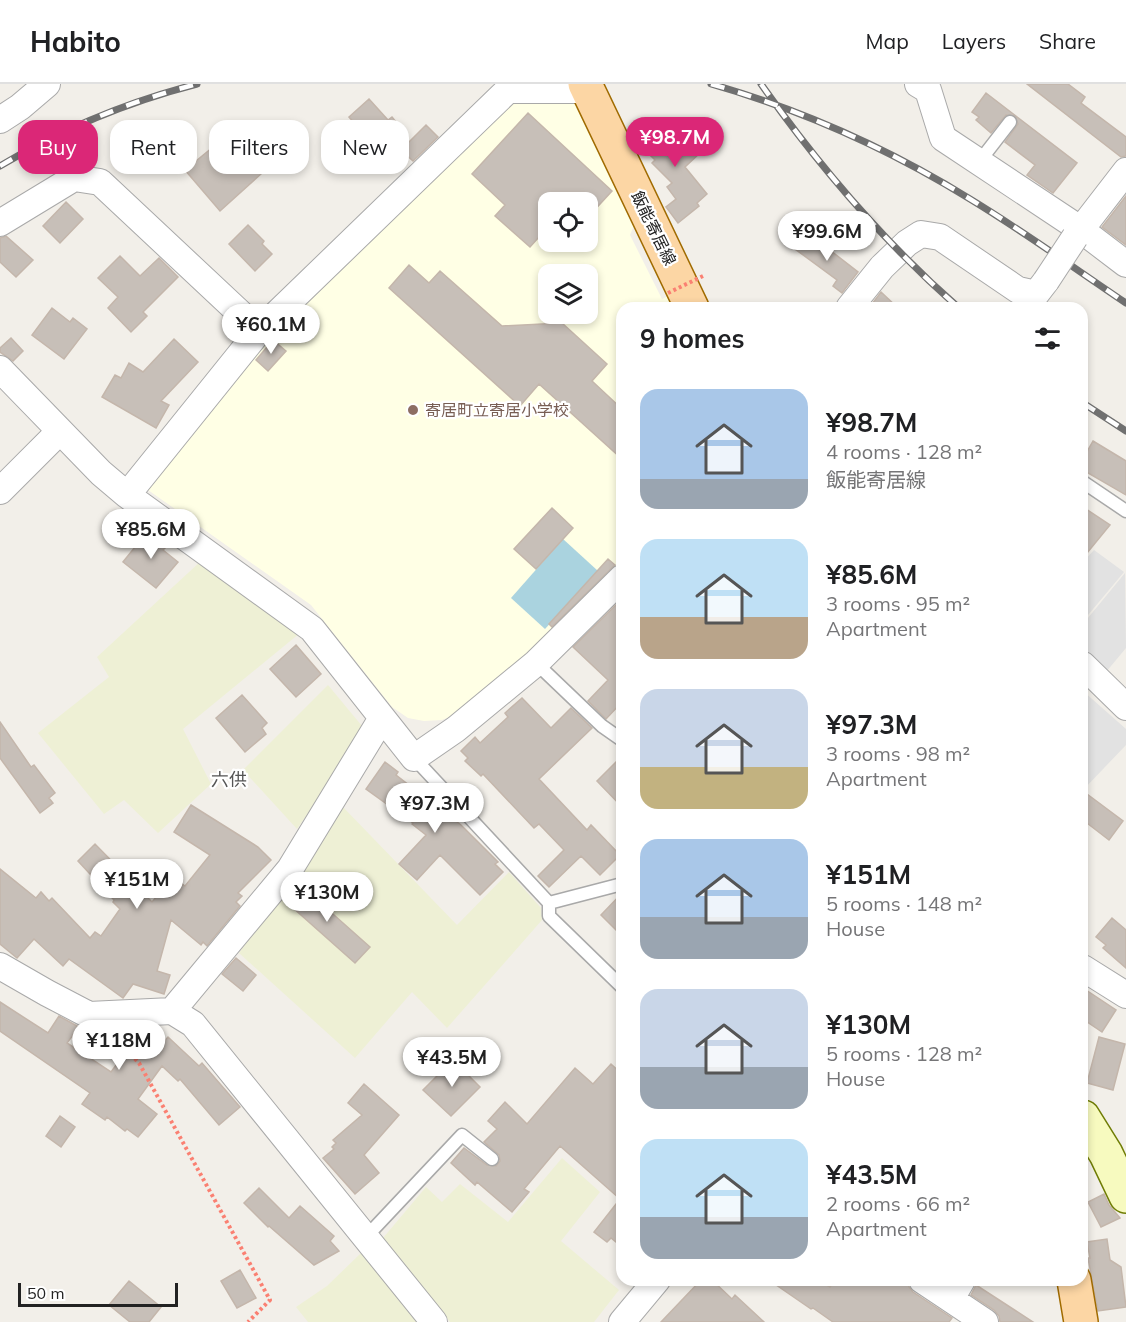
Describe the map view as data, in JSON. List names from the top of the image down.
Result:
{
  "streets": {
    "main road": ["飯能寄居線"]
  },
  "districts": ["六供"],
  "places": ["寄居町立寄居小学校"],
  "scale_bar": "50 m",
  "page": {
    "header": "Habito",
    "nav": ["Map", "Layers", "Share"],
    "price": [
      "¥98.7M",
      "¥99.6M",
      "¥60.1M",
      "¥85.6M",
      "¥97.3M",
      "¥151M",
      "¥130M",
      "¥118M",
      "¥43.5M"
    ],
    "chip": [
      "Buy",
      "Rent",
      "Filters",
      "New"
    ],
    "heading": "9 homes",
    "list": [
      {
        "name": "¥98.7M",
        "note": "4 rooms · 128 m² · 飯能寄居線"
      },
      {
        "name": "¥85.6M",
        "note": "3 rooms · 95 m² · Apartment"
      },
      {
        "name": "¥97.3M",
        "note": "3 rooms · 98 m² · Apartment"
      },
      {
        "name": "¥151M",
        "note": "5 rooms · 148 m² · House"
      },
      {
        "name": "¥130M",
        "note": "5 rooms · 128 m² · House"
      },
      {
        "name": "¥43.5M",
        "note": "2 rooms · 66 m² · Apartment"
      }
    ],
    "scale": "50 m"
  }
}
